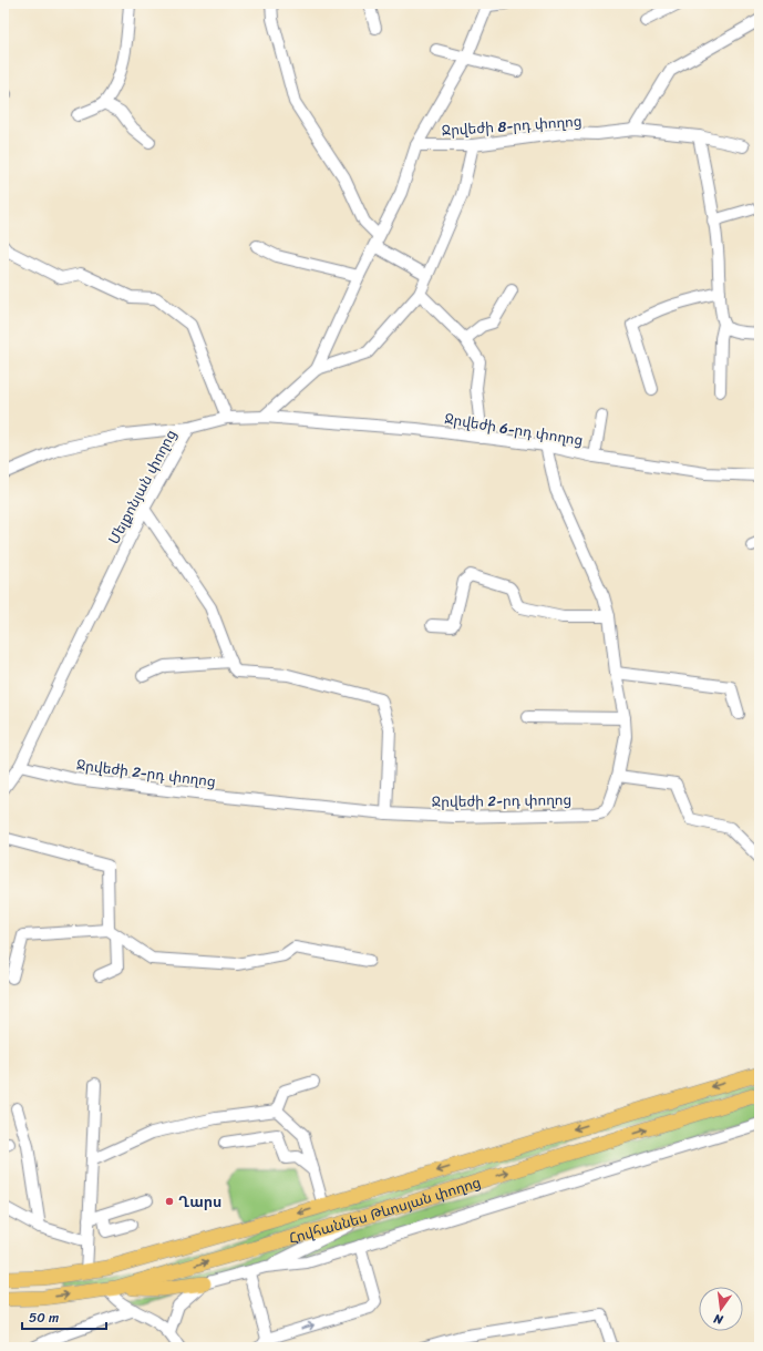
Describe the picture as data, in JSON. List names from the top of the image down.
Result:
{
  "streets": {
    "main road": ["Հովհաննես Թևոսյան փողոց"],
    "street": [
      "Ջրվեժի 8-րդ փողոց",
      "Ջրվեժի 6-րդ փողոց",
      "Մելքոնյան փողոց",
      "Ջրվեժի 2-րդ փողոց"
    ]
  },
  "crossings": [
    ["Ջրվեժի 6-րդ փողոց", "Մելքոնյան փողոց"],
    ["Ջրվեժի 6-րդ փողոց", "Ջրվեժի 2-րդ փողոց"],
    ["Մելքոնյան փողոց", "Ջրվեժի 2-րդ փողոց"]
  ],
  "places": ["Ղարս"],
  "scale_bar": "50 m",
  "north": "bottom"
}
